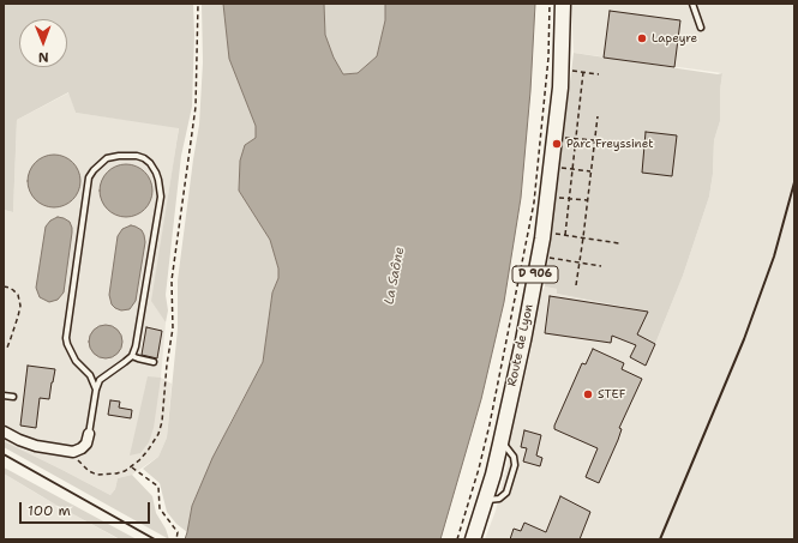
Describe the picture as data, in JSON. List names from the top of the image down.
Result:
{
  "streets": {
    "main road": ["D 906", "Route de Lyon"]
  },
  "water": ["La Saône"],
  "places": ["Lapeyre", "Parc Freyssinet", "STEF"],
  "scale_bar": "100 m",
  "north": "bottom"
}
